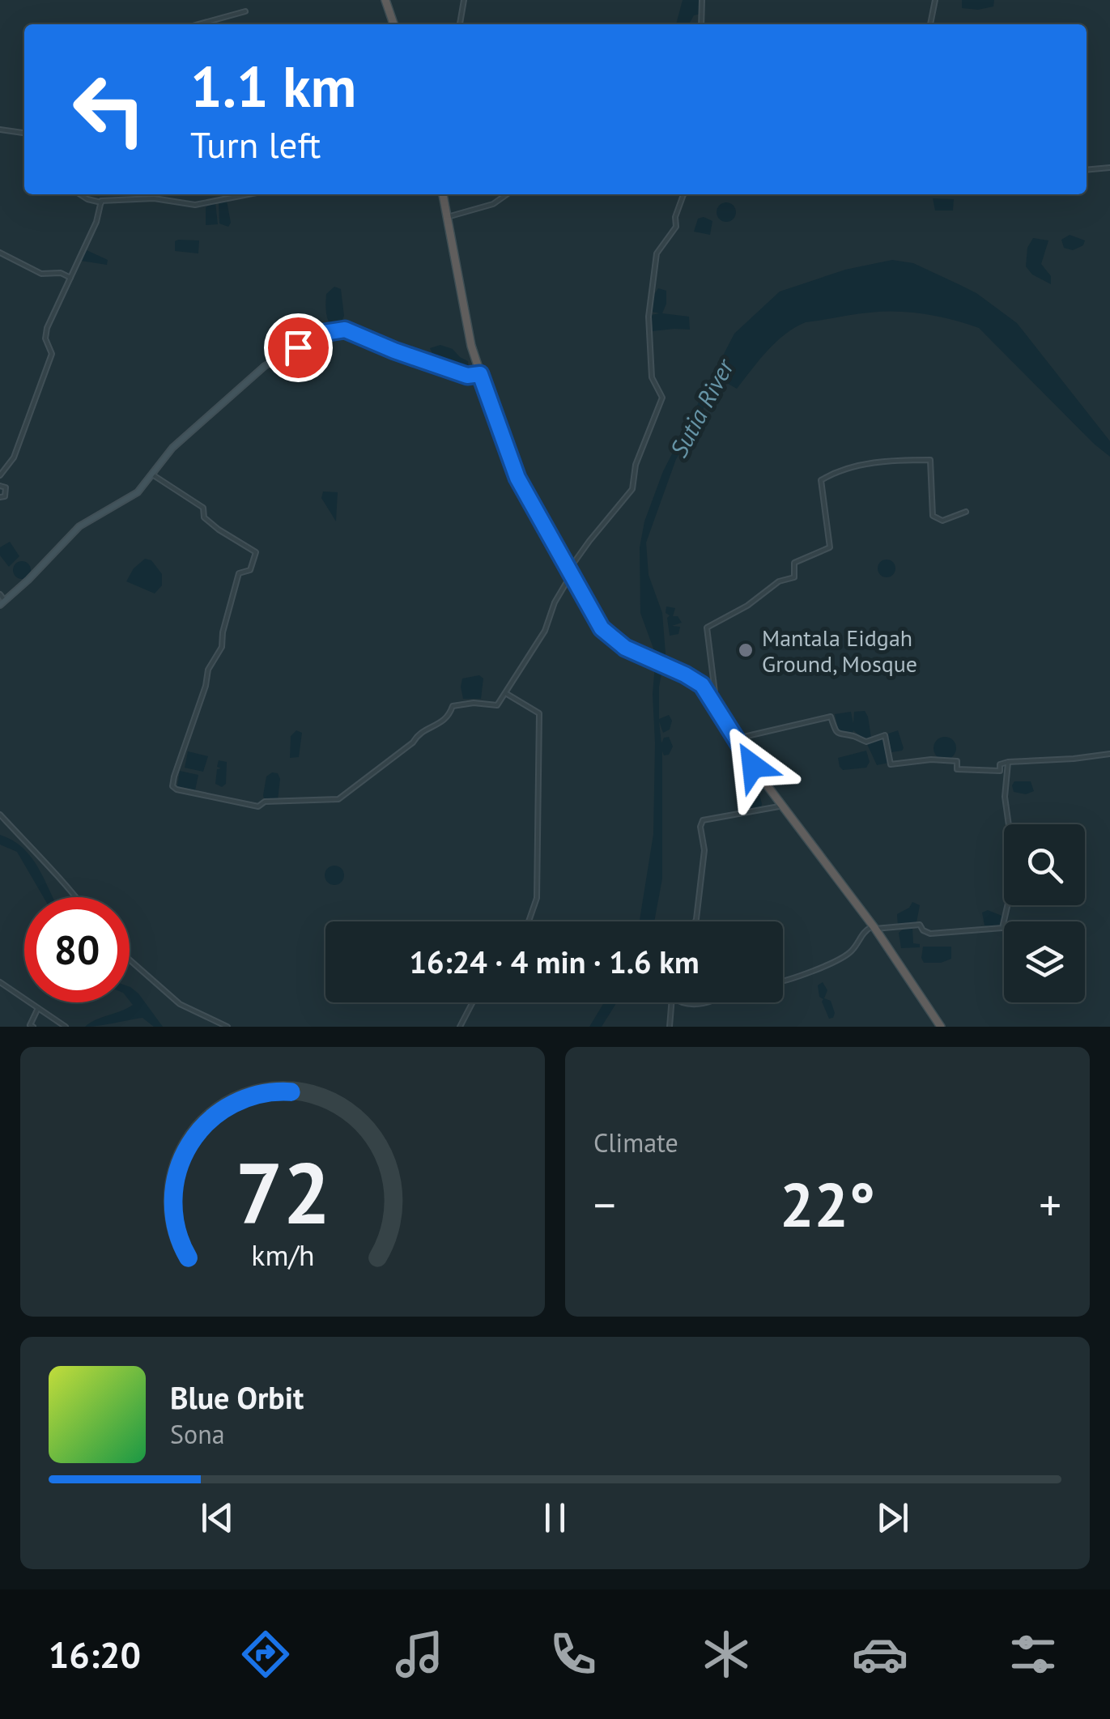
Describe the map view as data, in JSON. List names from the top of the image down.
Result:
{
  "water": ["Sutia River"],
  "places": ["Mantala Eidgah Ground, Mosque"],
  "page": {
    "turn": ["1.1 km", "Turn left"],
    "limit": "80",
    "trip": "16:24 · 4 min · 1.6 km",
    "tile": "Climate",
    "heat": ["−", "22°", "+"],
    "song": ["Blue Orbit", "Sona"],
    "tabs": "16:20",
    "gauge": ["72", "km/h"]
  }
}
